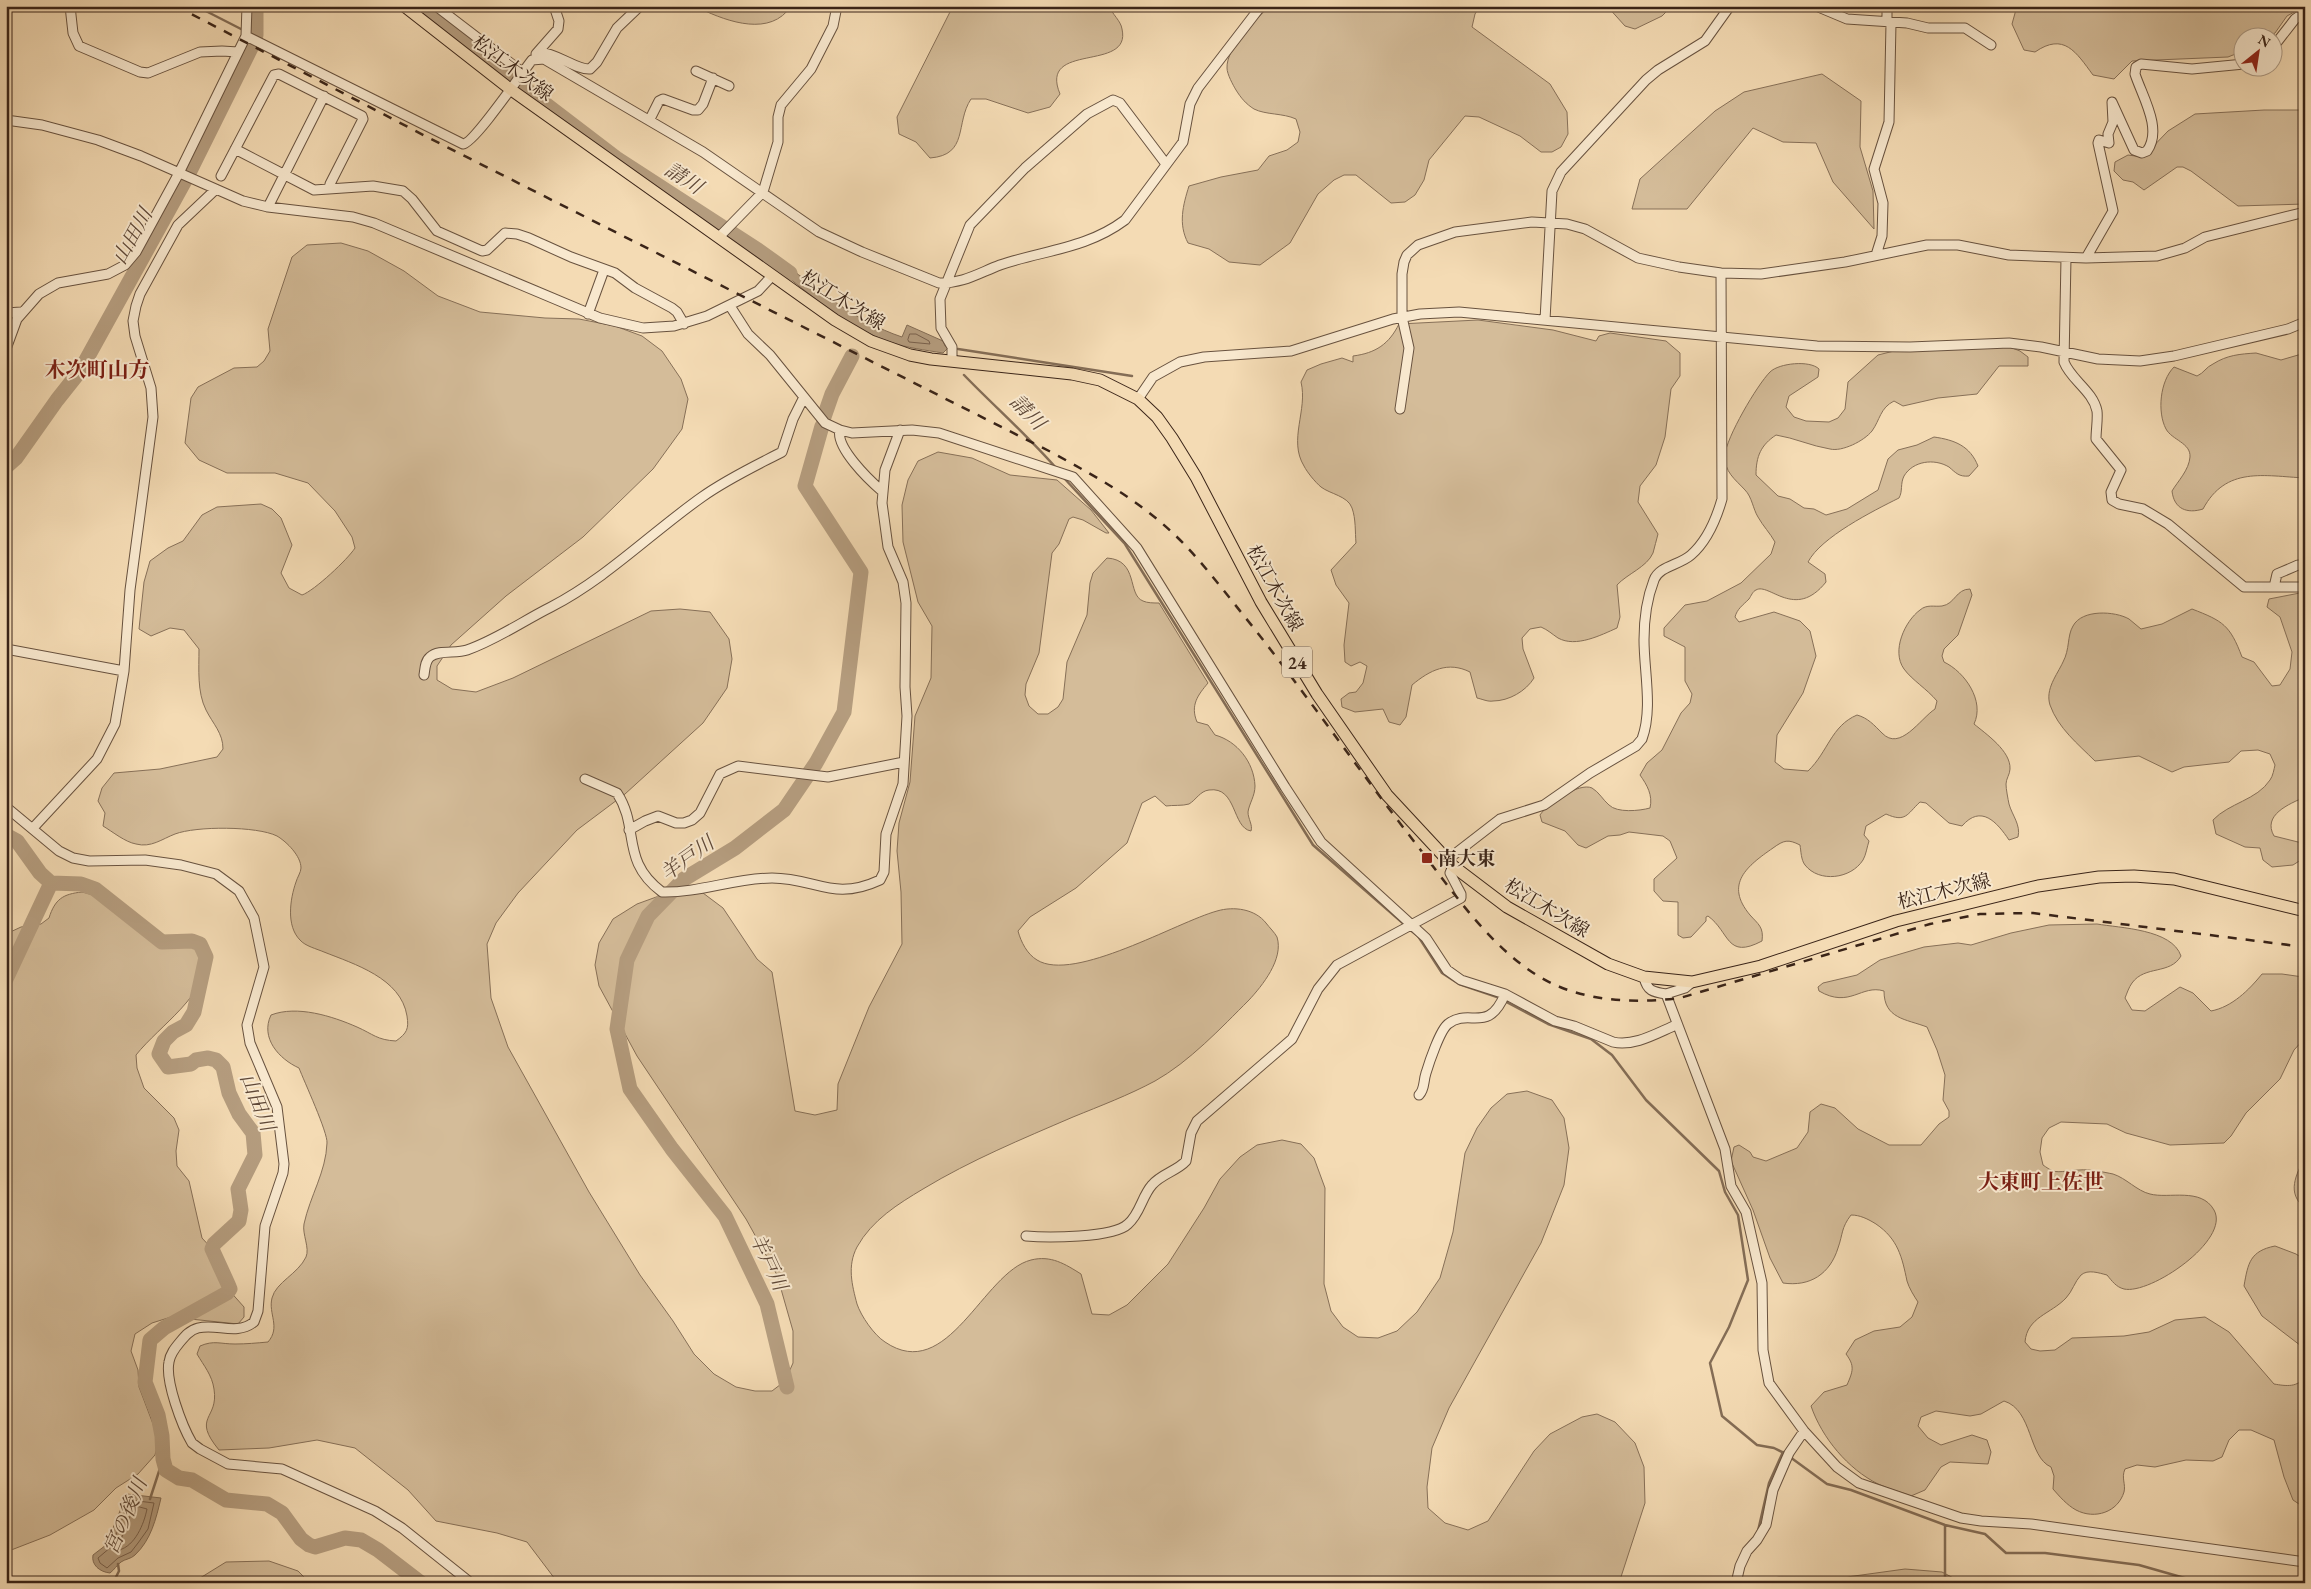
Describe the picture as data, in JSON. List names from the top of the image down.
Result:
{
  "streets": {
    "main road": ["松江木次線", "24"]
  },
  "districts": ["木次町山方", "大東町上佐世"],
  "water": [
    "請川",
    "山田川",
    "羊戸川",
    "宮の後川"
  ],
  "places": {
    "transit": ["南大東"]
  },
  "north": "top right"
}
